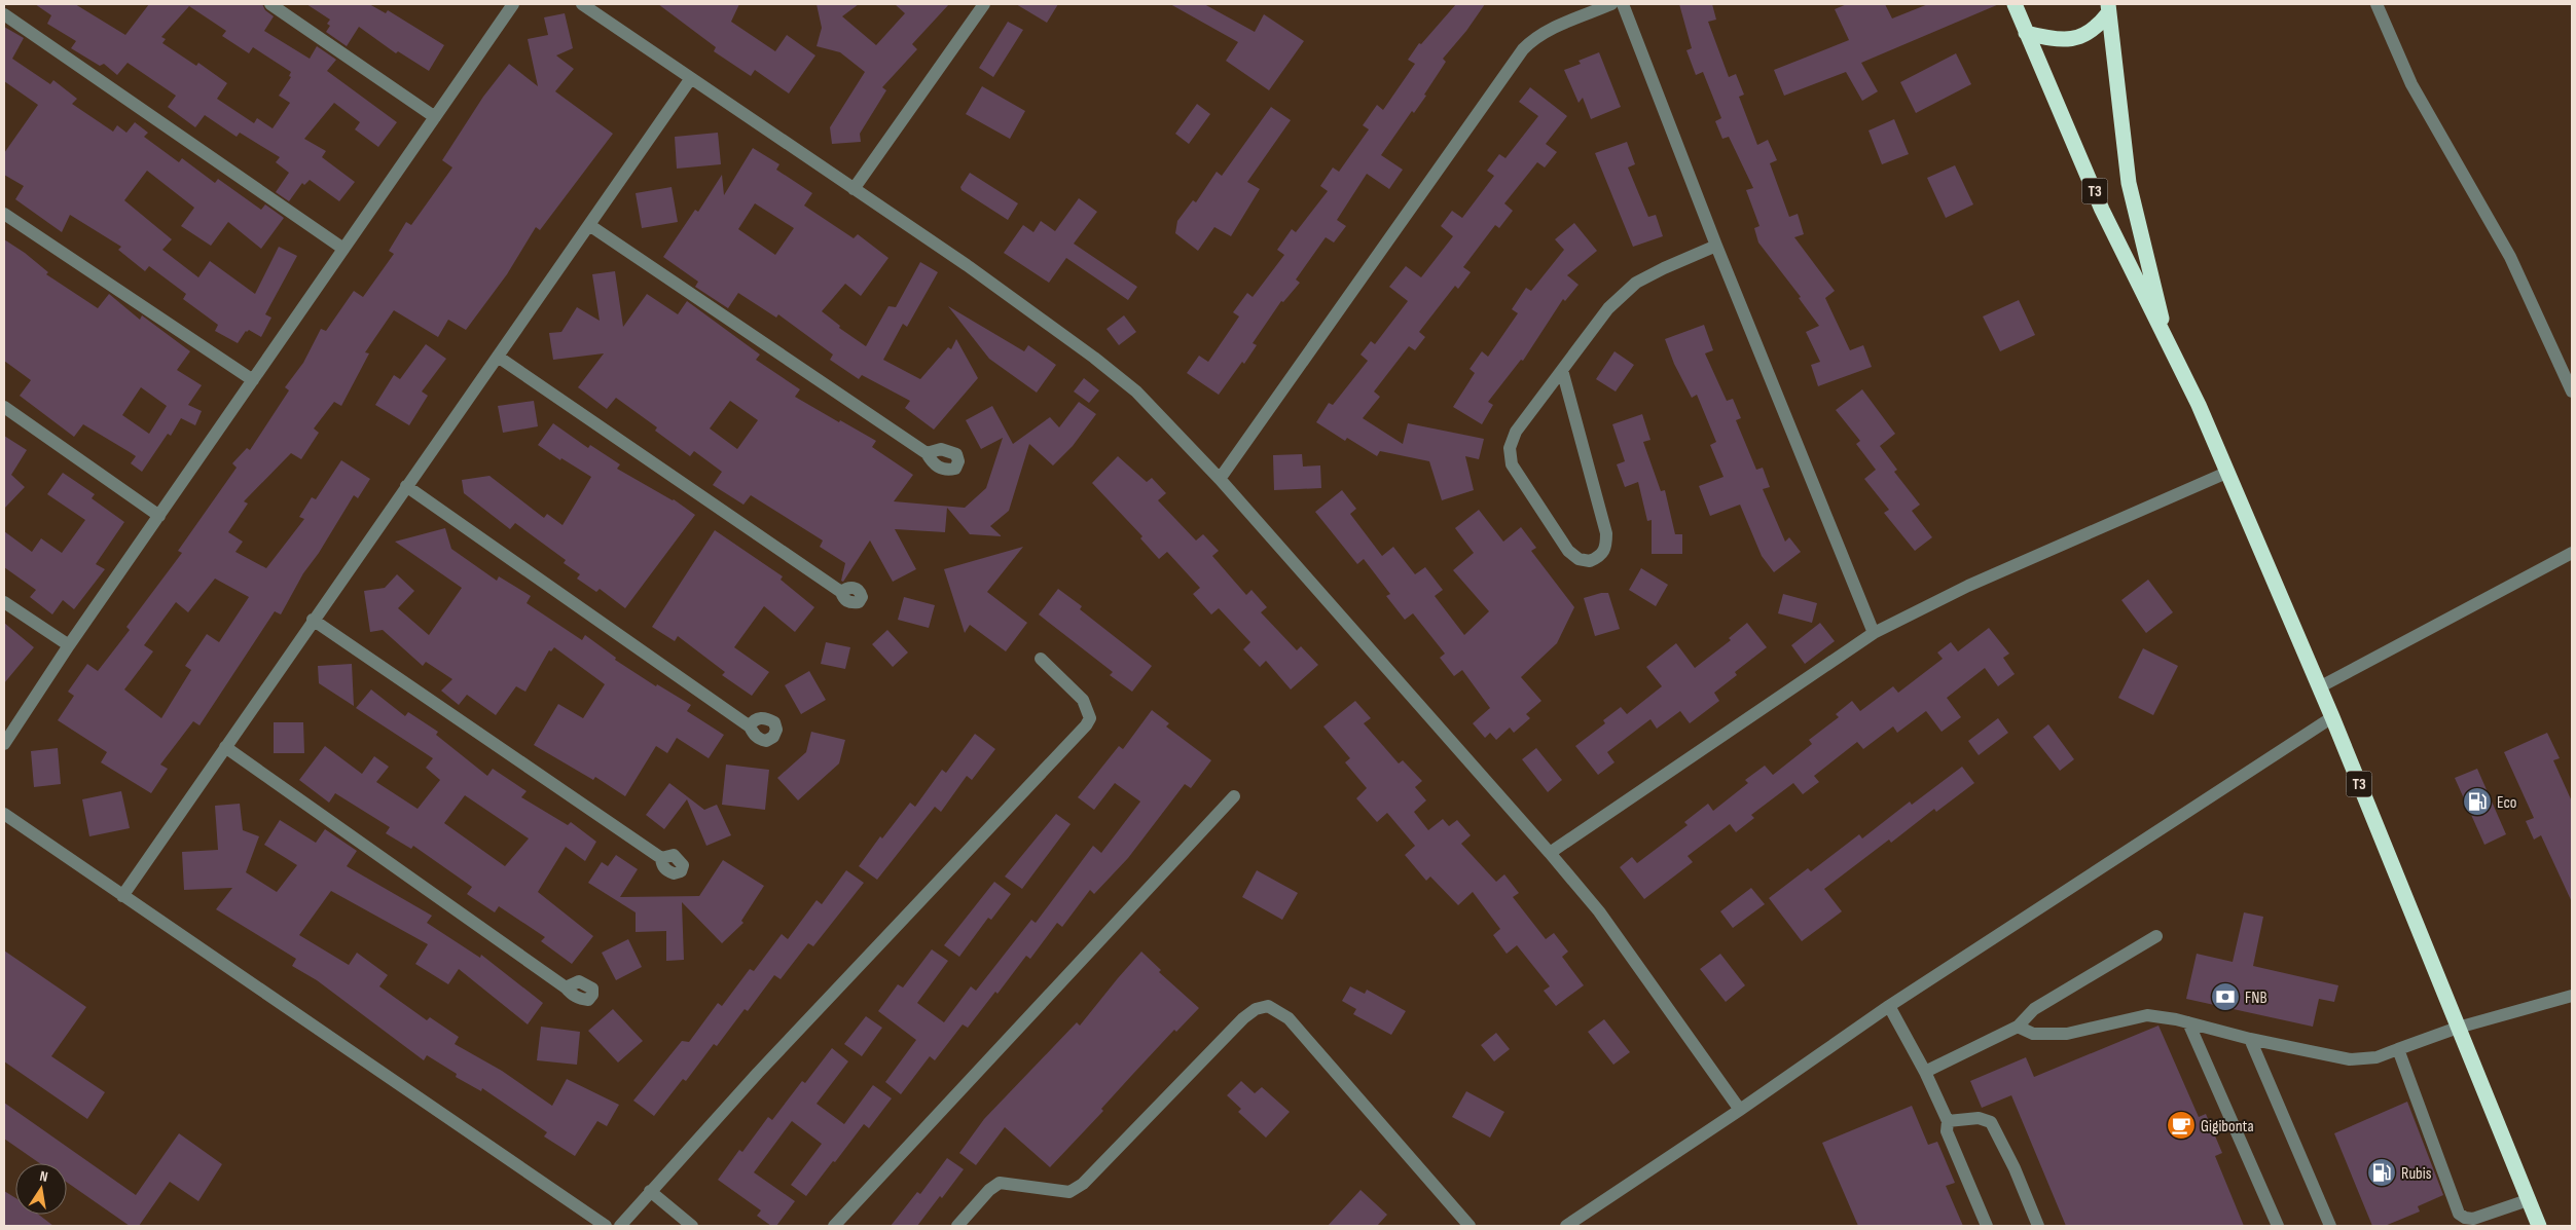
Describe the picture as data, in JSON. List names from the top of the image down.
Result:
{
  "streets": {
    "highway": ["T3"]
  },
  "places": {
    "fuel station": ["Eco", "Rubis"],
    "bank": ["FNB"],
    "cafe": ["Gigibonta"]
  },
  "north": "top"
}
